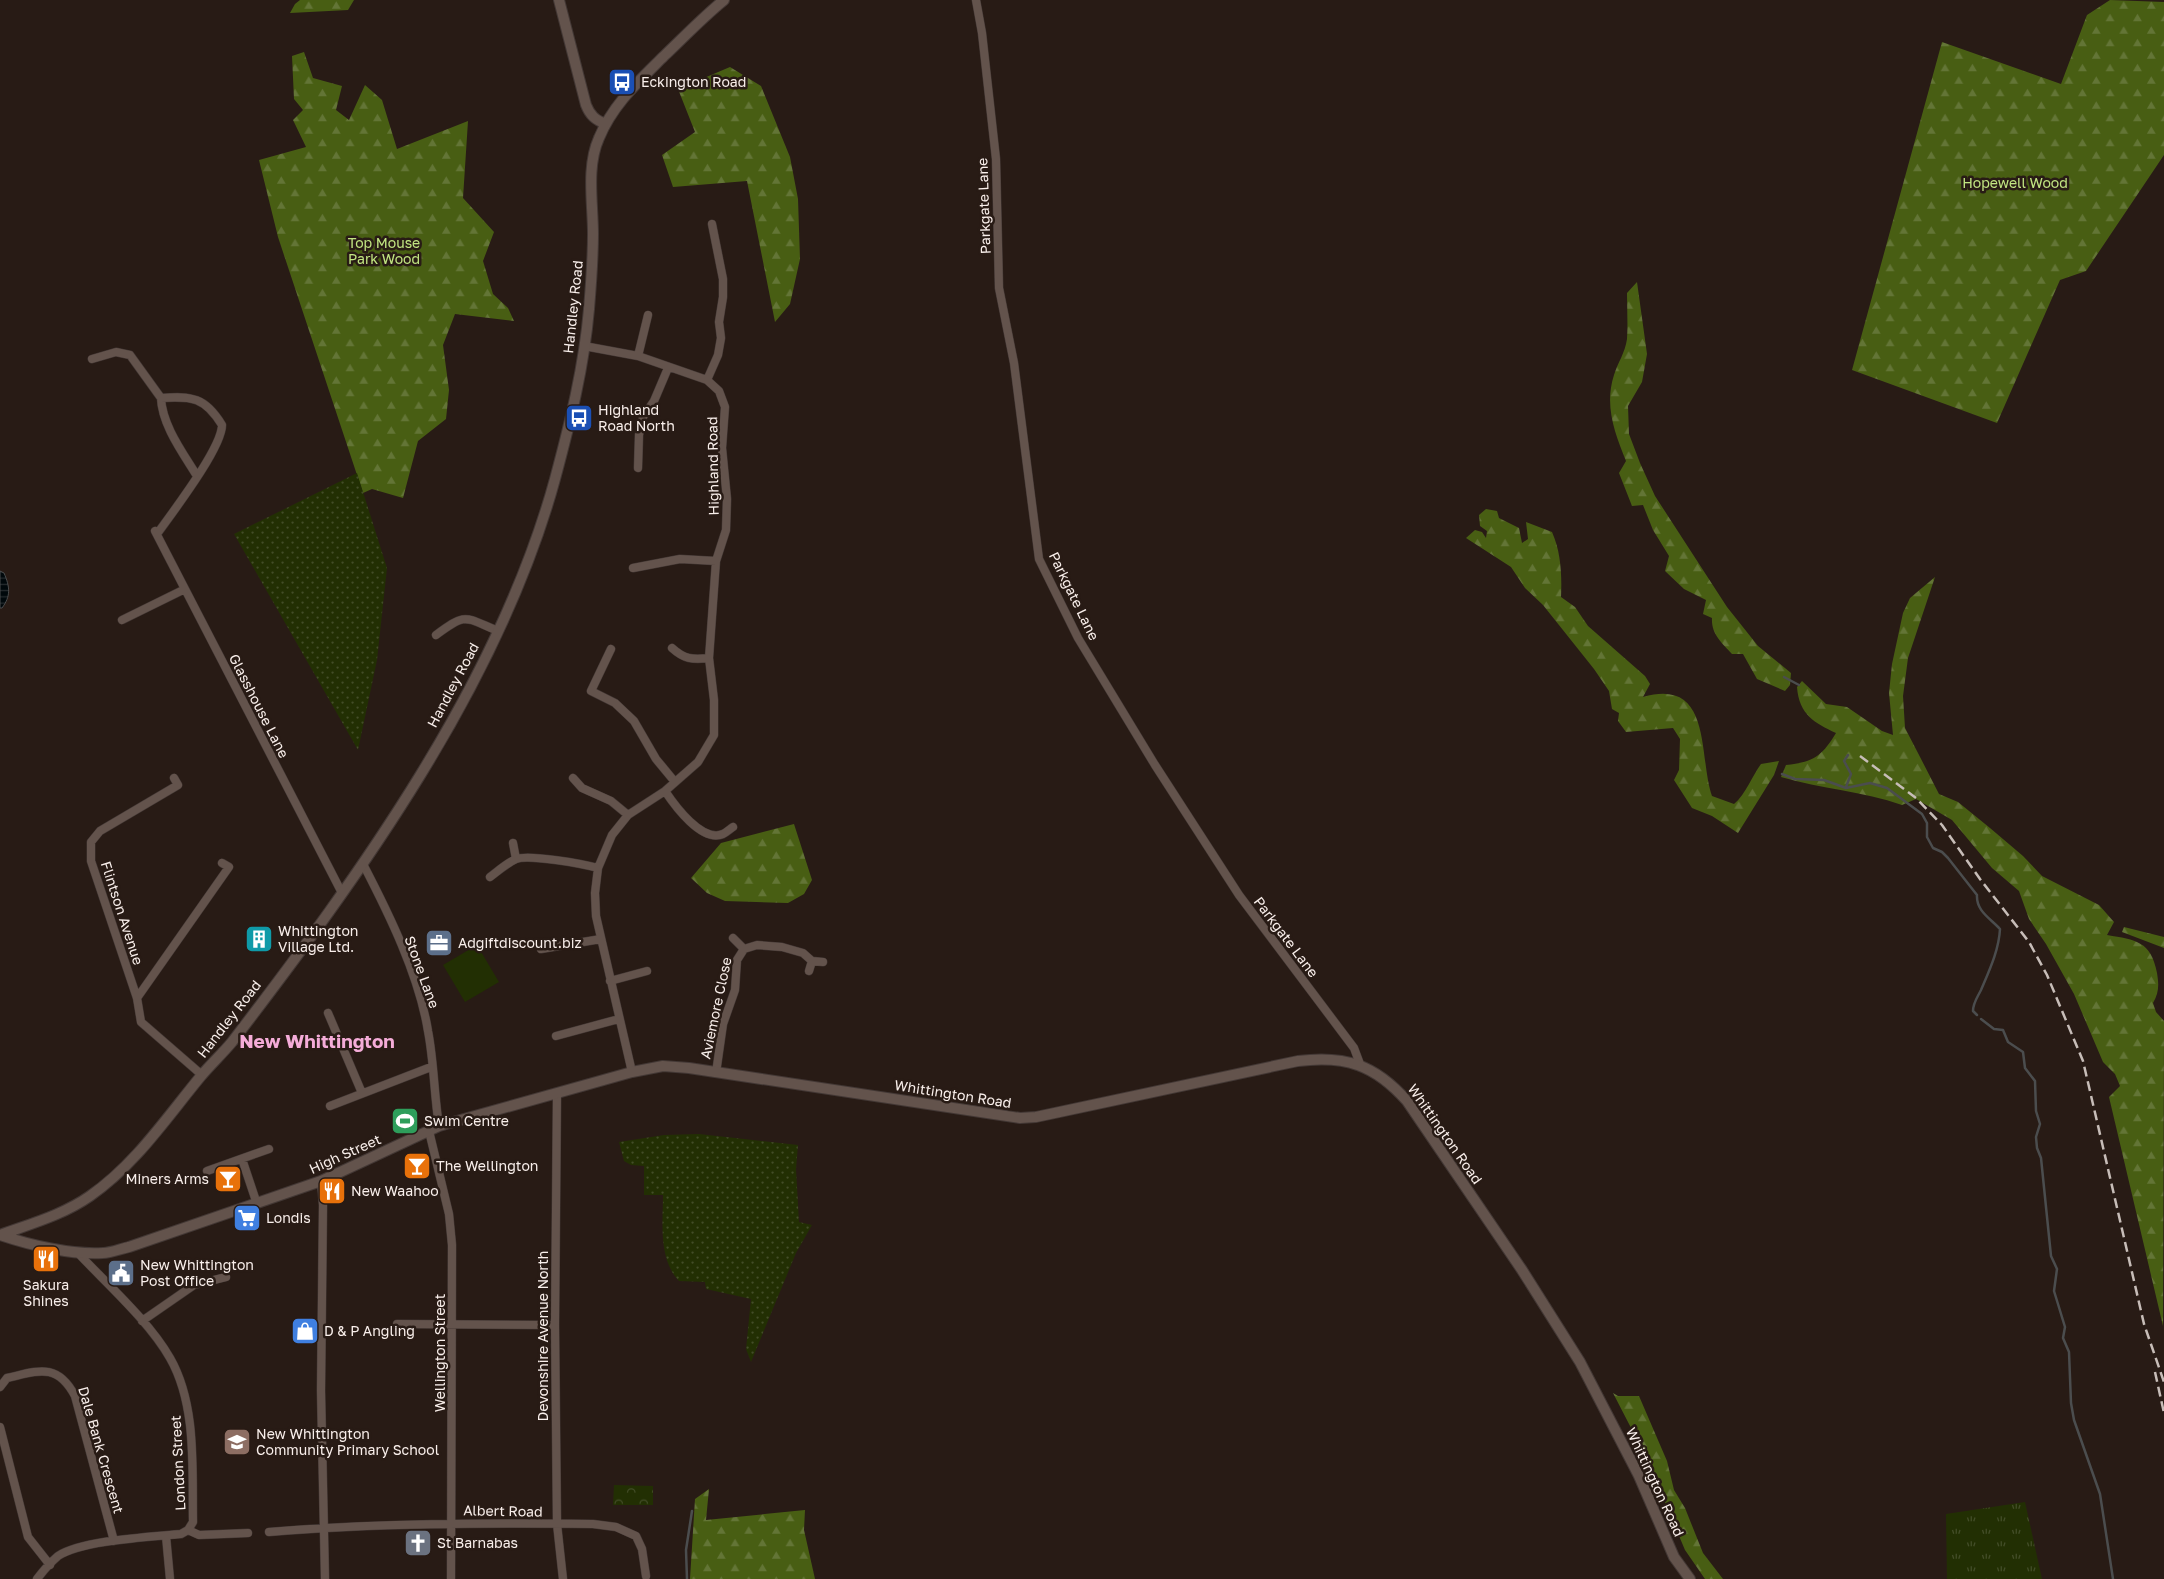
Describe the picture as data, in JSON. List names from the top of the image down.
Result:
{
  "streets": {
    "street": [
      "Parkgate Lane",
      "Handley Road",
      "Highland Road",
      "Glasshouse Lane",
      "Flintson Avenue",
      "Stone Lane",
      "Aviemore Close",
      "Whittington Road",
      "High Street",
      "Devonshire Avenue North",
      "Wellington Street",
      "Dale Bank Crescent",
      "London Street",
      "Albert Road"
    ]
  },
  "crossings": [
    ["Parkgate Lane", "Whittington Road"],
    ["Handley Road", "Glasshouse Lane"],
    ["Handley Road", "Flintson Avenue"],
    ["Handley Road", "Stone Lane"],
    ["Handley Road", "High Street"],
    ["Highland Road", "High Street"],
    ["Stone Lane", "High Street"],
    ["Aviemore Close", "High Street"],
    ["Whittington Road", "High Street"],
    ["High Street", "Devonshire Avenue North"],
    ["High Street", "Wellington Street"],
    ["High Street", "London Street"],
    ["Devonshire Avenue North", "Albert Road"],
    ["Wellington Street", "Albert Road"]
  ],
  "districts": ["New Whittington"],
  "parks": ["Hopewell Wood", "Top Mouse Park Wood"],
  "places": {
    "bus stop": ["Eckington Road", "Highland Road North"],
    "building": ["Whittington Village Ltd."],
    "office": ["Adgiftdiscount.biz"],
    "sports": ["Swim Centre"],
    "bar": ["The Wellington", "Miners Arms"],
    "restaurant": ["New Waahoo", "Sakura Shines"],
    "supermarket": ["Londis"],
    "public building": ["New Whittington Post Office"],
    "shop": ["D & P Angling"],
    "school or university": ["New Whittington Community Primary School"],
    "church": ["St Barnabas"]
  }
}
